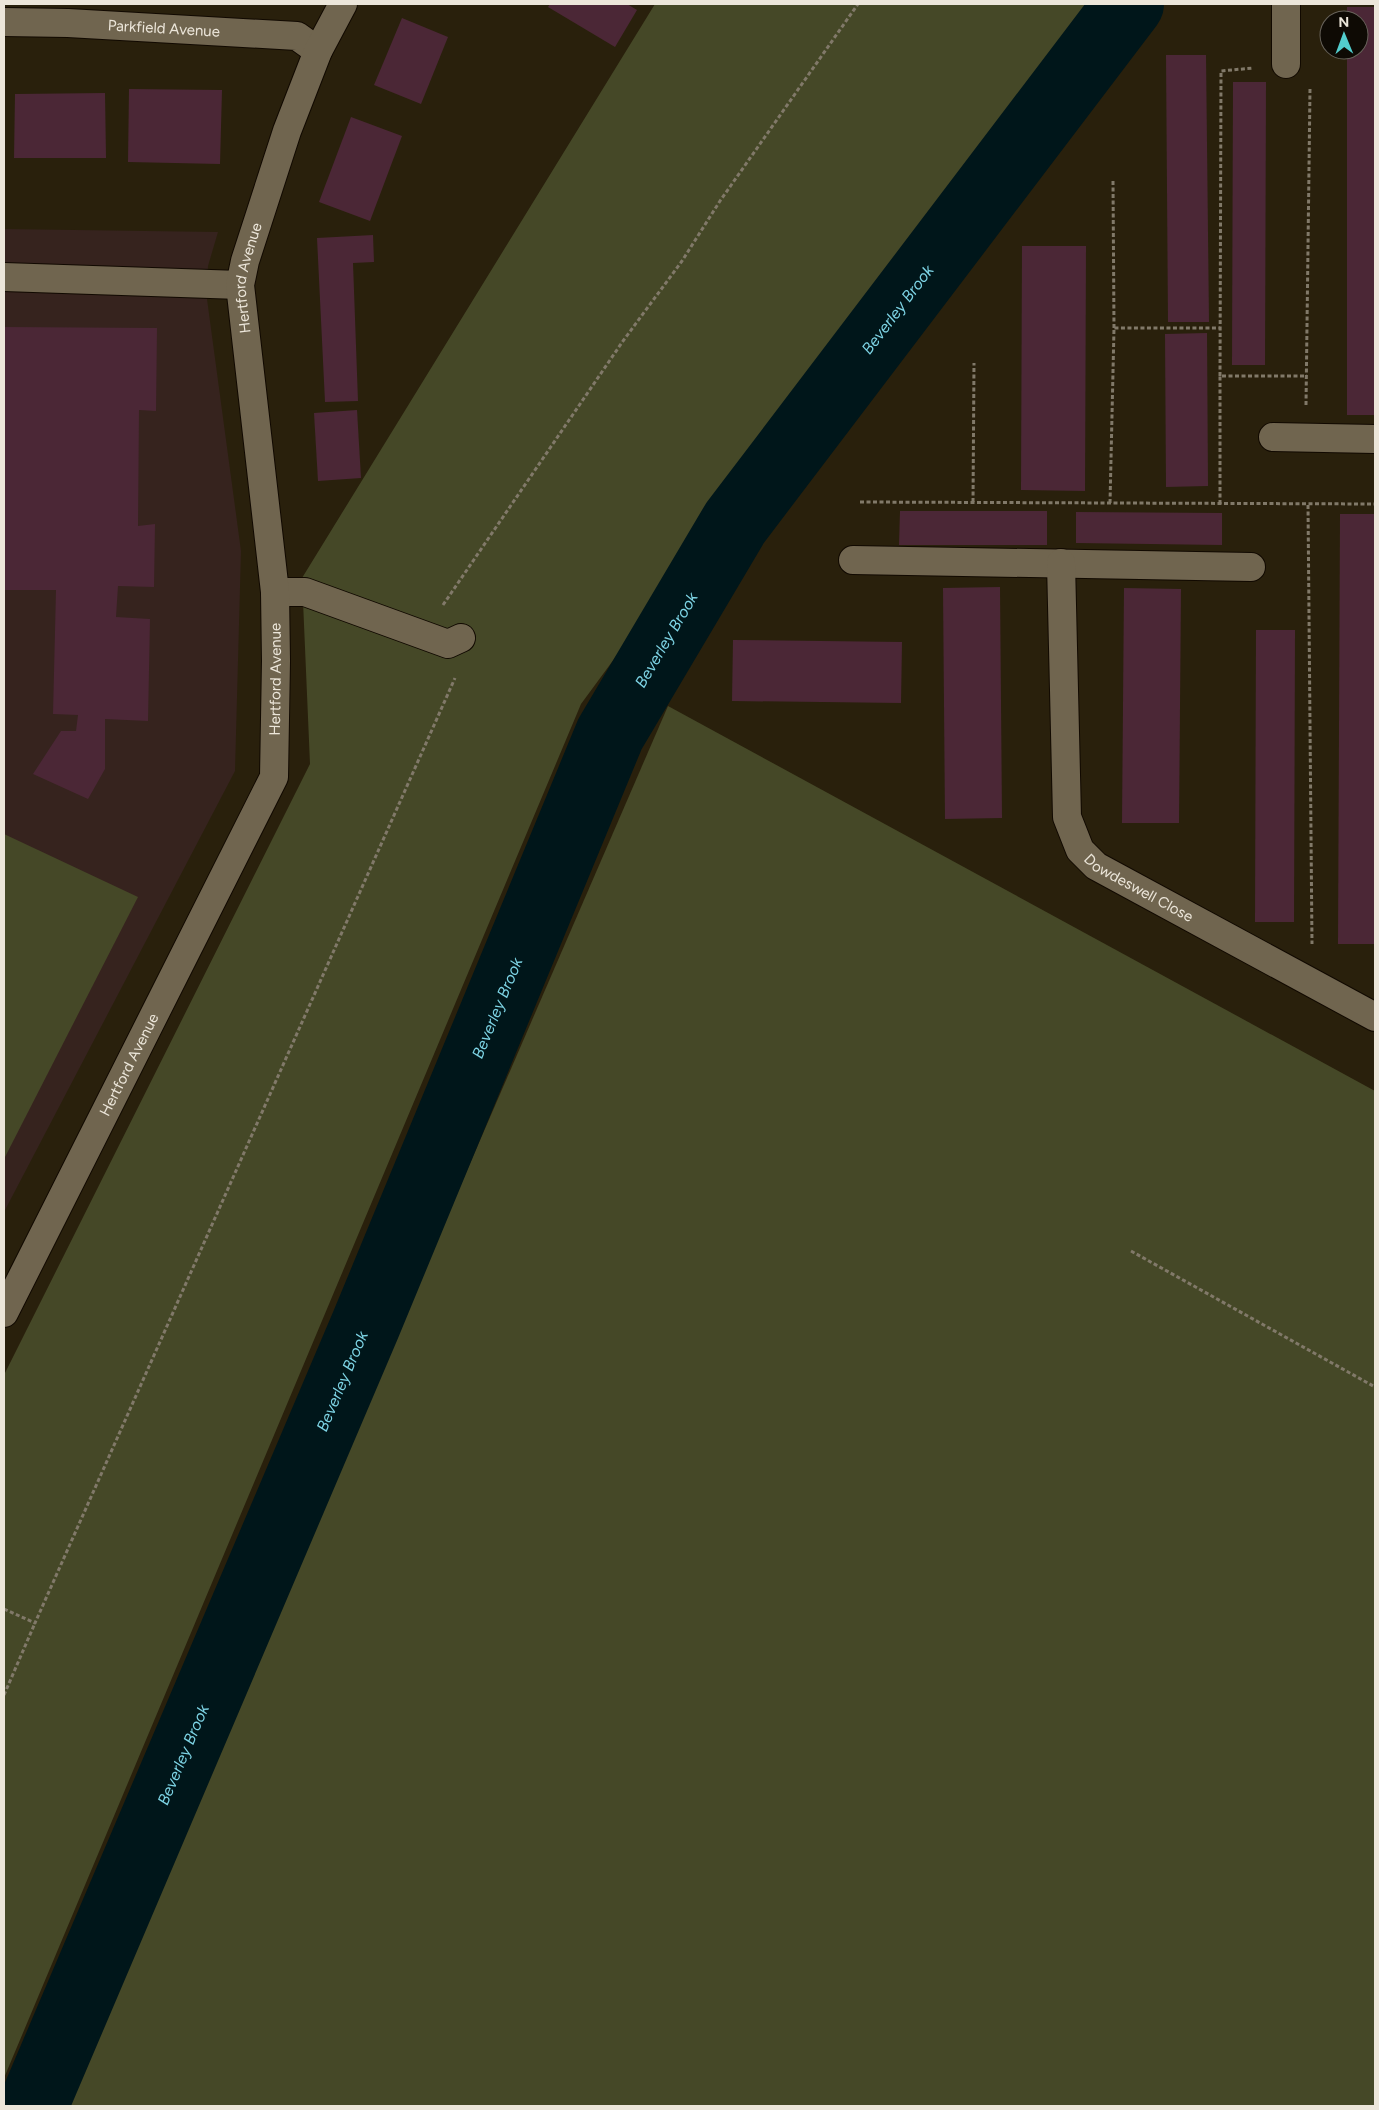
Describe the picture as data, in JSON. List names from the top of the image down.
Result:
{
  "streets": {
    "street": ["Parkfield Avenue", "Hertford Avenue", "Dowdeswell Close"]
  },
  "crossings": [
    ["Parkfield Avenue", "Hertford Avenue"]
  ],
  "water": ["Beverley Brook"],
  "north": "top"
}
